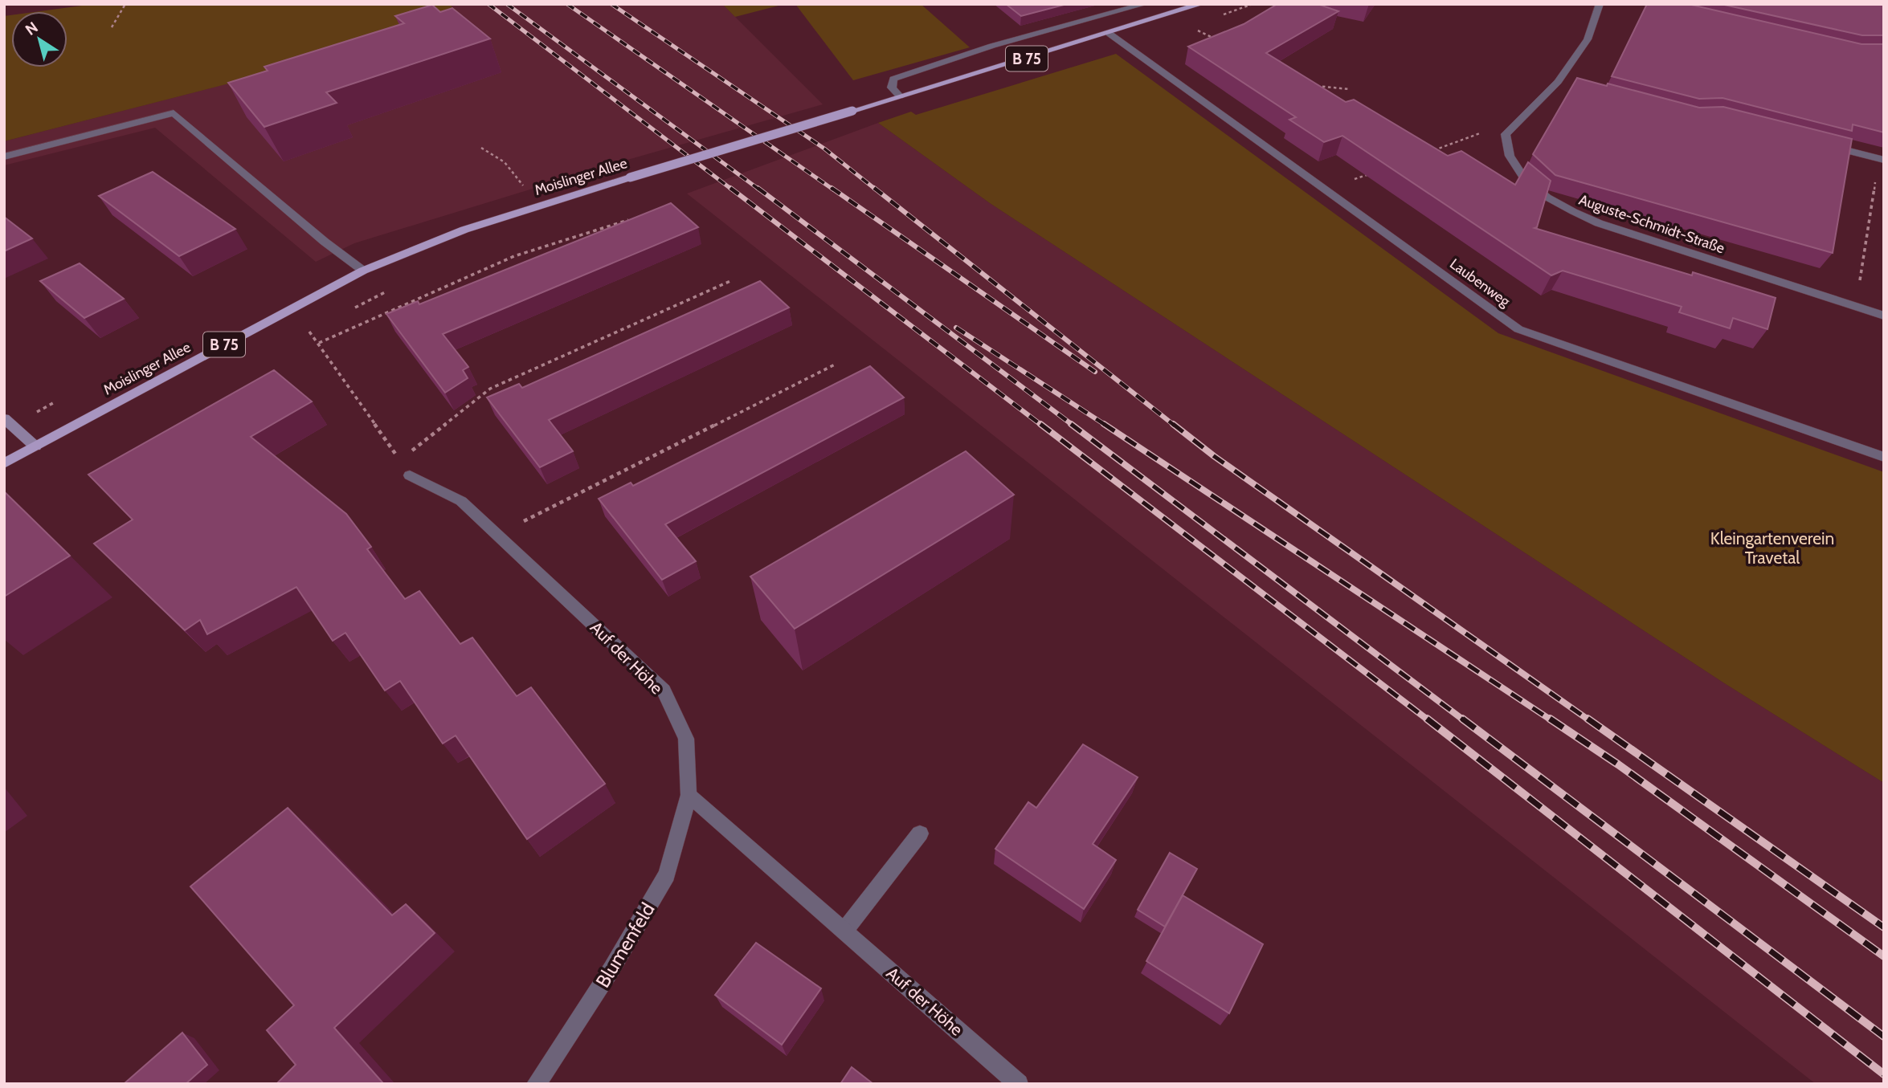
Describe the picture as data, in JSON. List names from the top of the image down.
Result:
{
  "streets": {
    "main road": ["B 75", "Moislinger Allee"],
    "street": [
      "Auguste-Schmidt-Straße",
      "Laubenweg",
      "Auf der Höhe",
      "Blumenfeld"
    ]
  },
  "crossings": [
    ["Moislinger Allee", "Laubenweg"],
    ["Auf der Höhe", "Blumenfeld"]
  ],
  "parks": ["Kleingartenverein Travetal"],
  "north": "top left"
}
